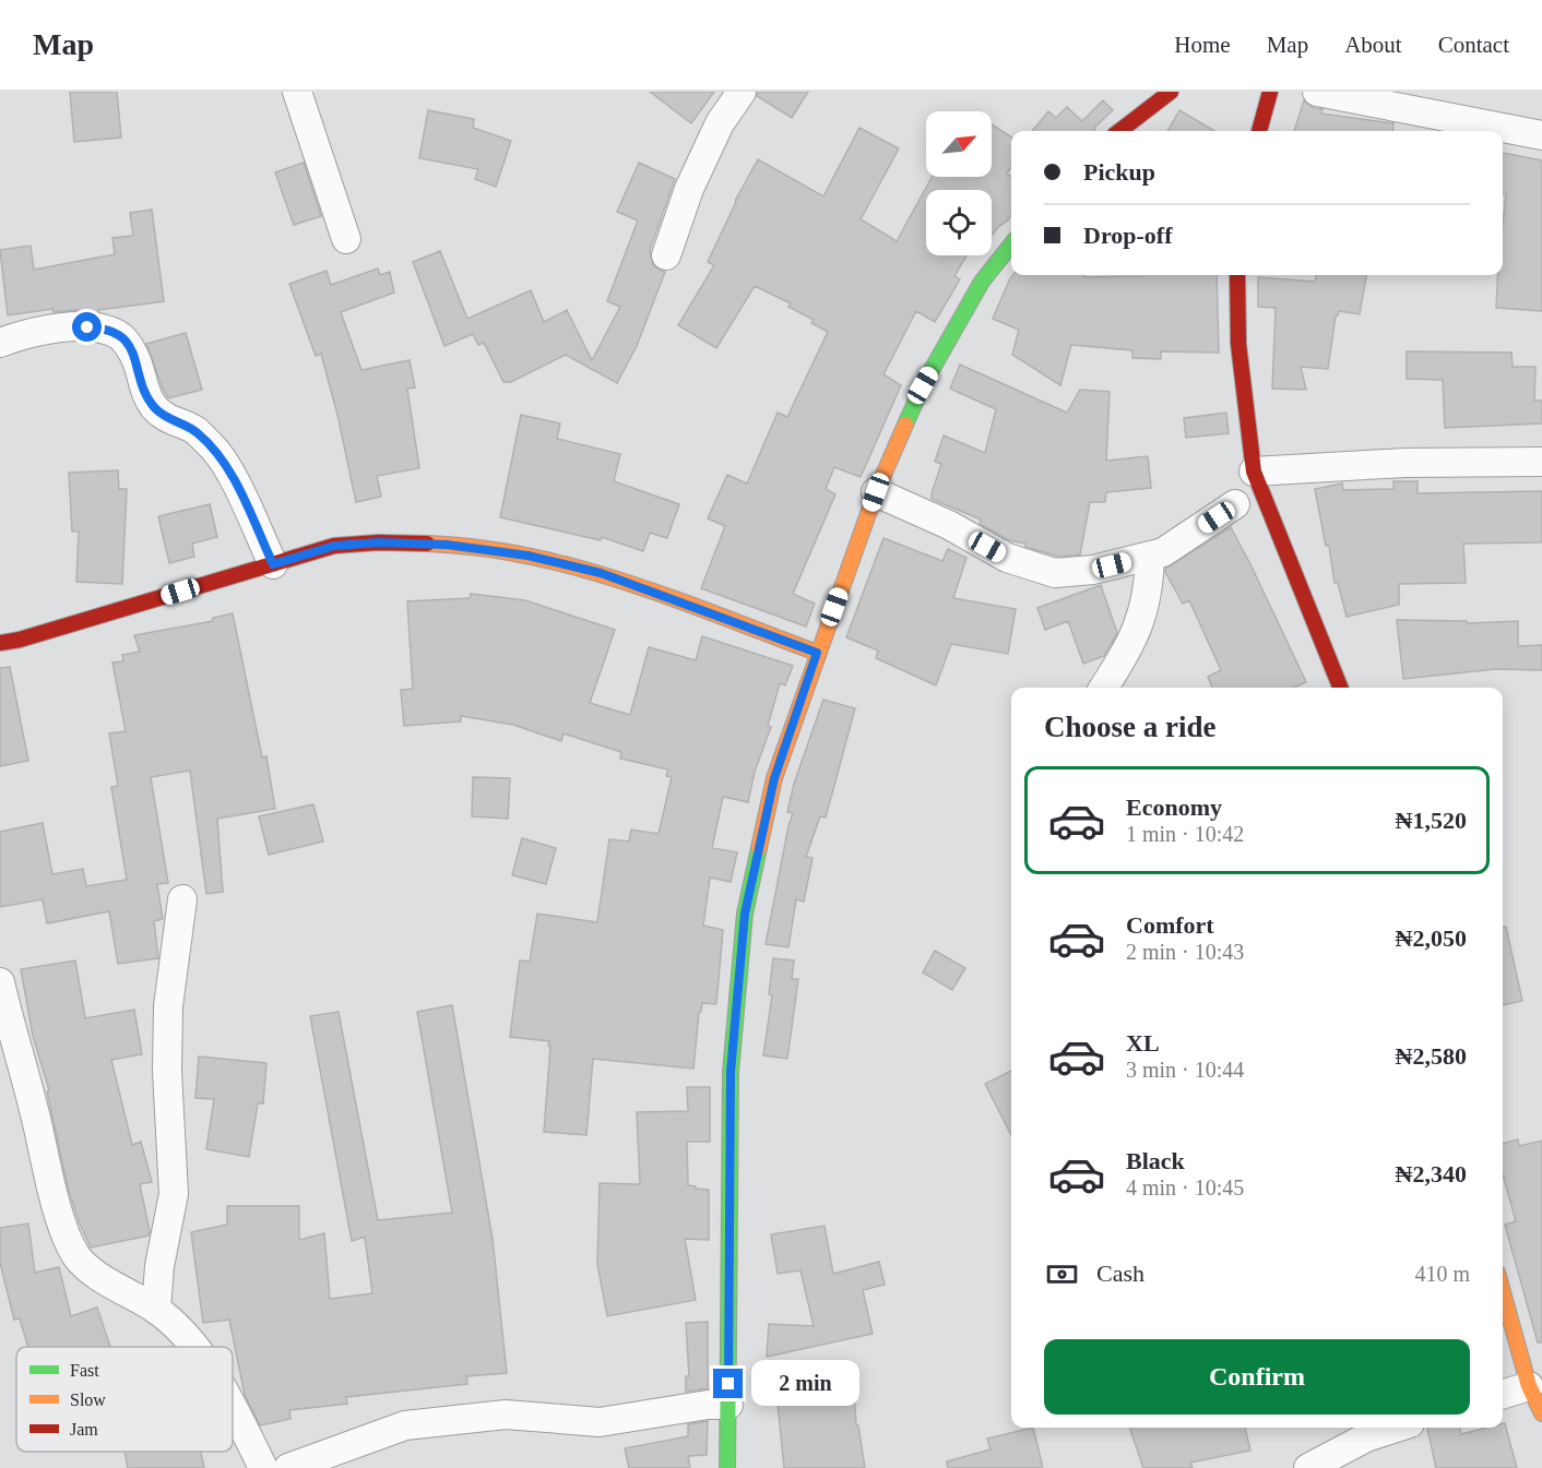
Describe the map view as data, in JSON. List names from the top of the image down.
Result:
{
  "legend": ["Fast", "Slow", "Jam"],
  "north": "top right",
  "page": {
    "header": "Map",
    "nav": [
      "Home",
      "Map",
      "About",
      "Contact"
    ],
    "banner": ["Pickup", "Drop-off"],
    "heading": "Choose a ride",
    "list": [
      {
        "name": "Economy",
        "note": "1 min · 10:42",
        "value": "₦1,520"
      },
      {
        "name": "Comfort",
        "note": "2 min · 10:43",
        "value": "₦2,050"
      },
      {
        "name": "XL",
        "note": "3 min · 10:44",
        "value": "₦2,580"
      },
      {
        "name": "Black",
        "note": "4 min · 10:45",
        "value": "₦2,340"
      }
    ],
    "pay": ["Cash", "410 m"],
    "buttons": "Confirm",
    "bubble": "2 min"
  }
}
